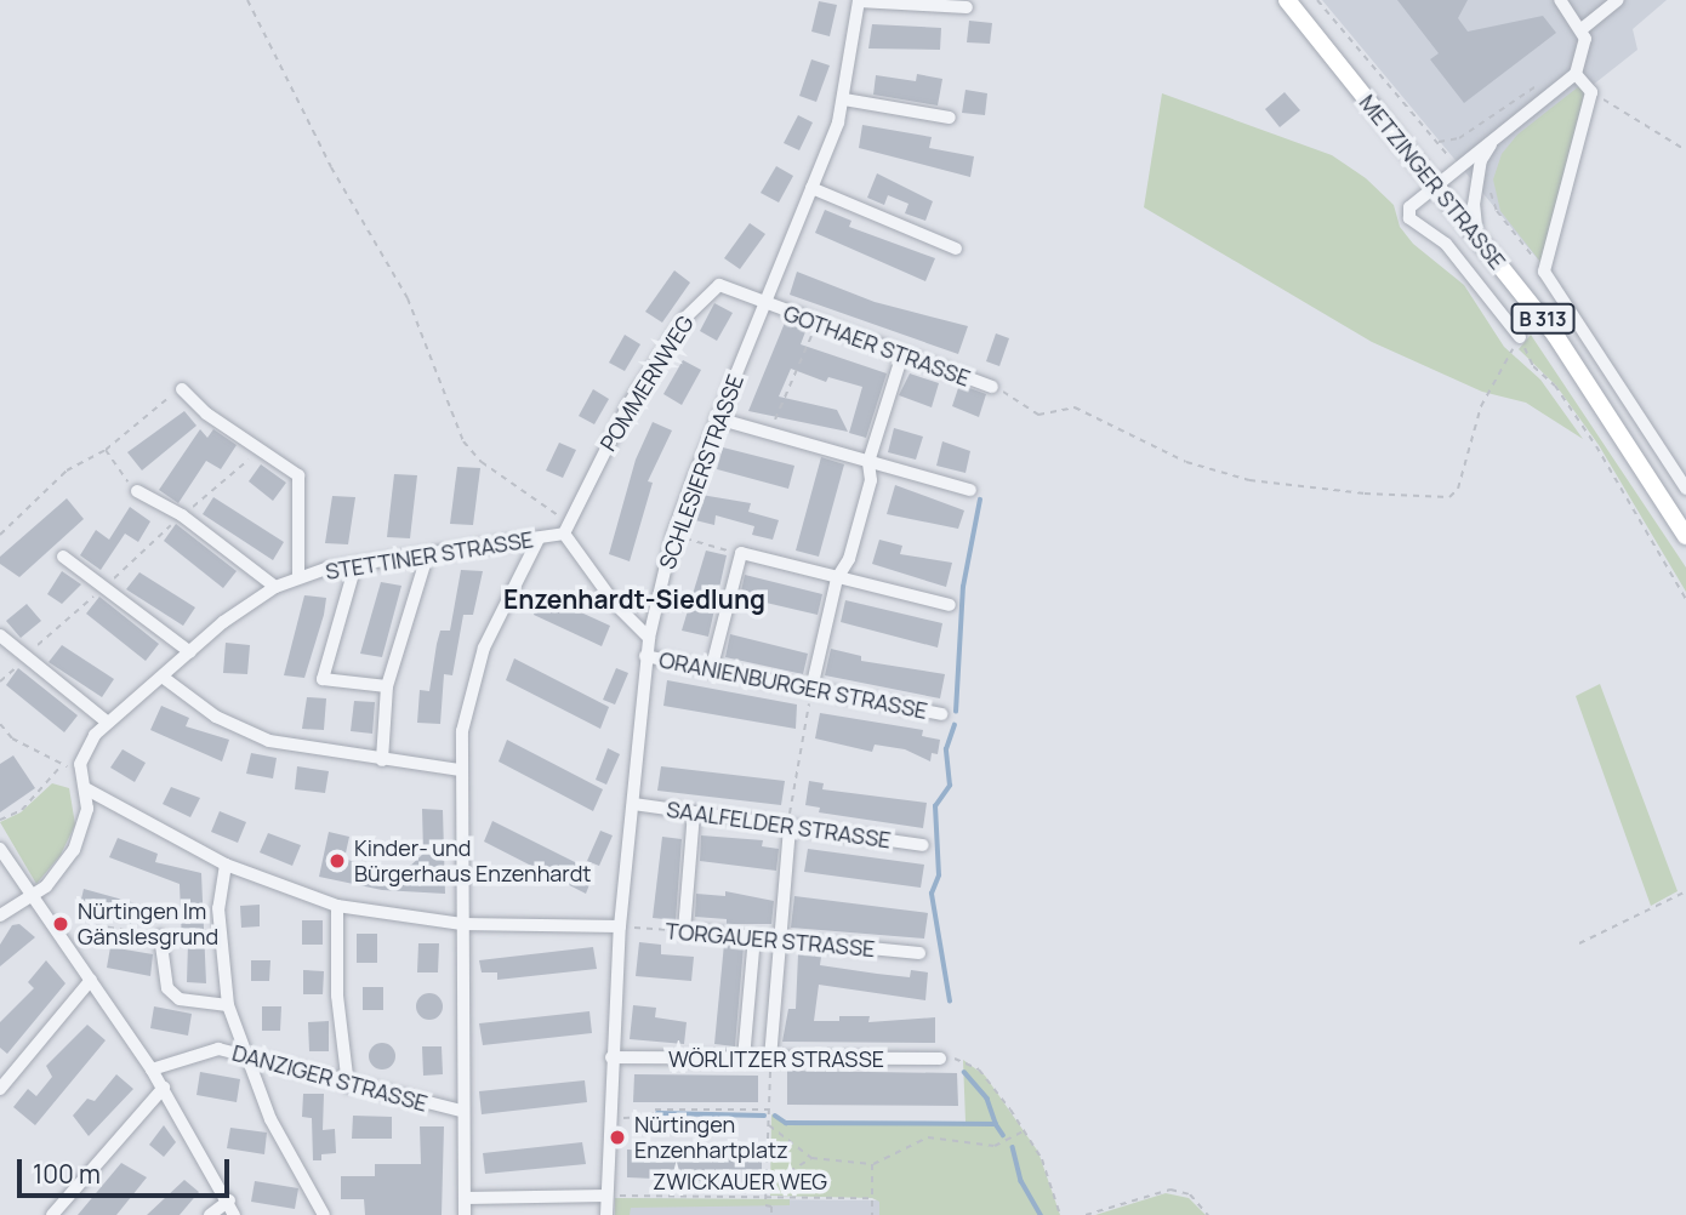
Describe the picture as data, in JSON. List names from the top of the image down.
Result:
{
  "streets": {
    "main road": ["METZINGER STRASSE", "B 313"],
    "street": [
      "GOTHAER STRASSE",
      "POMMERNWEG",
      "SCHLESIERSTRASSE",
      "STETTINER STRASSE",
      "ORANIENBURGER STRASSE",
      "SAALFELDER STRASSE",
      "TORGAUER STRASSE",
      "WÖRLITZER STRASSE",
      "DANZIGER STRASSE"
    ],
    "path": ["ZWICKAUER WEG"]
  },
  "crossings": [
    ["GOTHAER STRASSE", "POMMERNWEG"],
    ["GOTHAER STRASSE", "SCHLESIERSTRASSE"],
    ["POMMERNWEG", "SCHLESIERSTRASSE"],
    ["POMMERNWEG", "STETTINER STRASSE"],
    ["SCHLESIERSTRASSE", "STETTINER STRASSE"],
    ["SCHLESIERSTRASSE", "ORANIENBURGER STRASSE"],
    ["SCHLESIERSTRASSE", "SAALFELDER STRASSE"],
    ["SCHLESIERSTRASSE", "TORGAUER STRASSE"],
    ["SCHLESIERSTRASSE", "WÖRLITZER STRASSE"],
    ["SCHLESIERSTRASSE", "ZWICKAUER WEG"]
  ],
  "districts": ["Enzenhardt-Siedlung"],
  "places": ["Kinder- und Bürgerhaus Enzenhardt", "Nürtingen Im Gänslesgrund", "Nürtingen Enzenhartplatz"],
  "scale_bar": "100 m"
}
